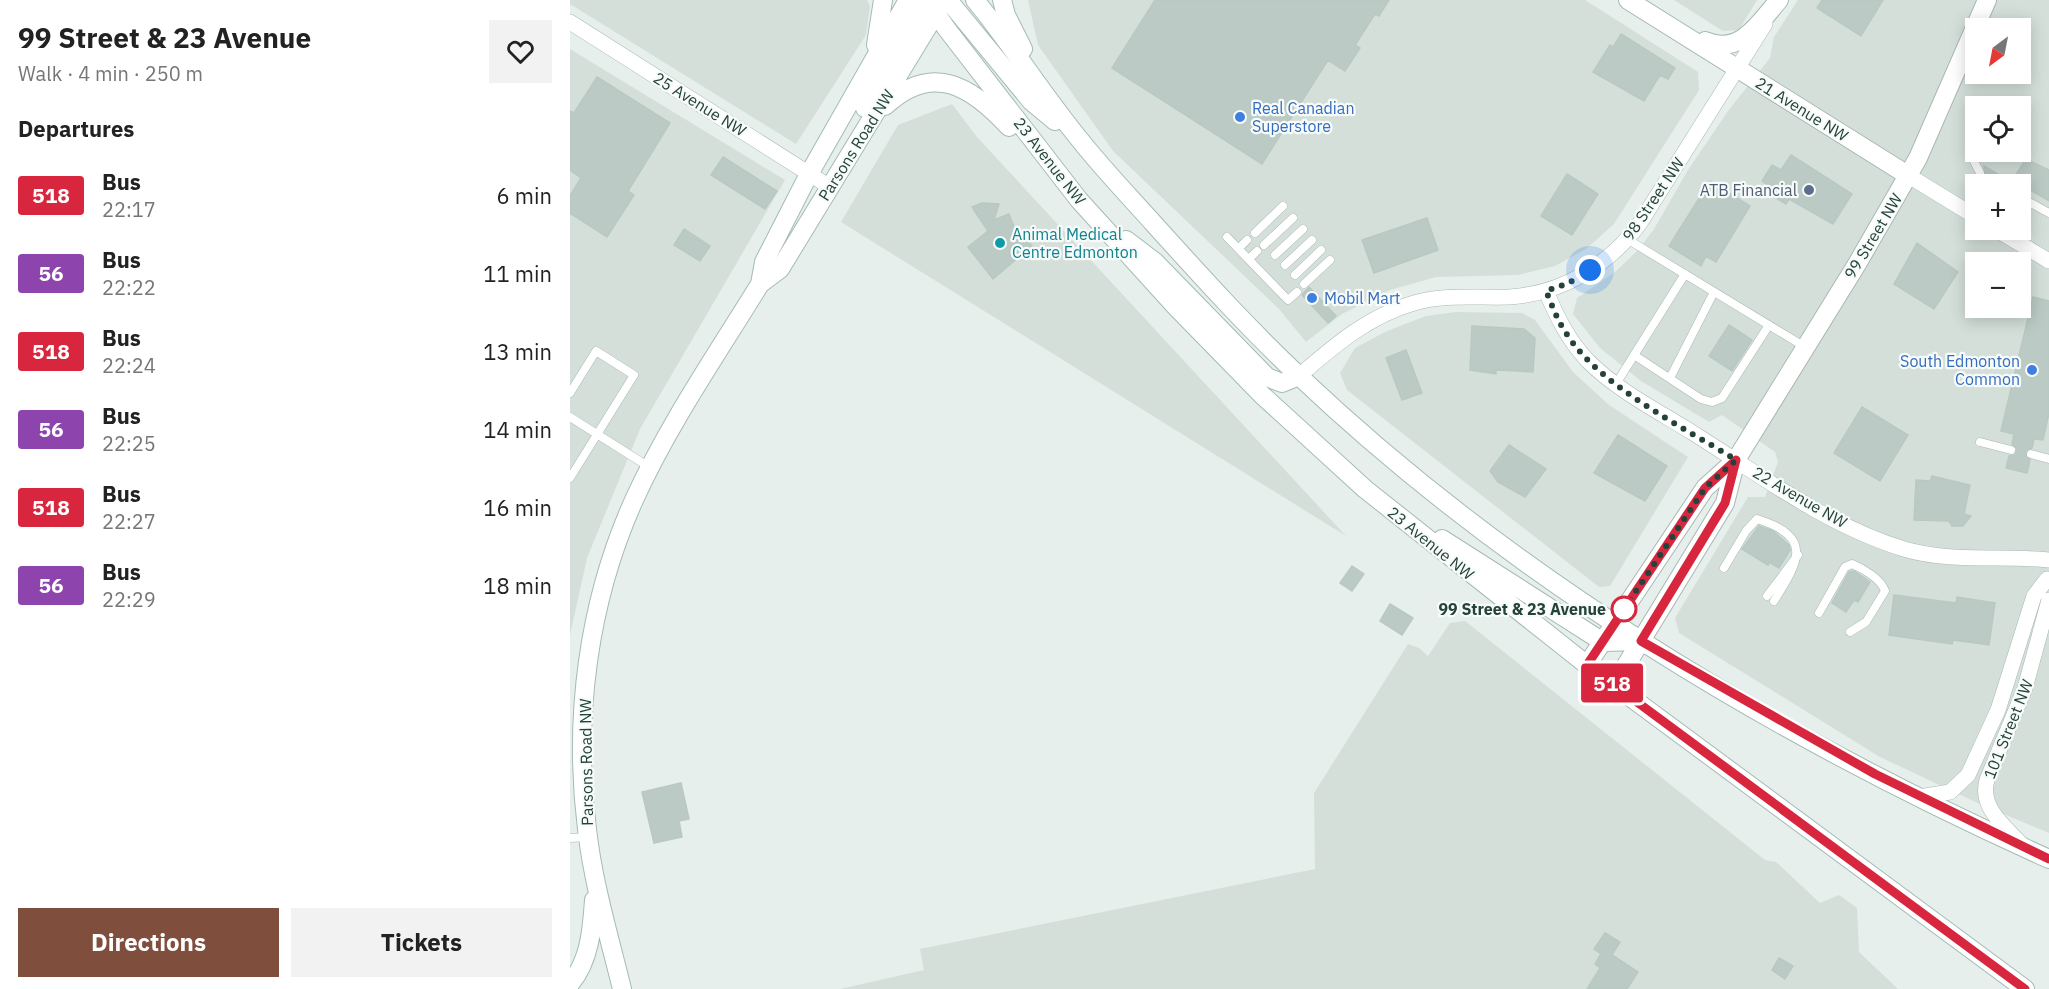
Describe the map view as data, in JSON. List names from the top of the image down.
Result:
{
  "streets": {
    "main road": [
      "21 Avenue NW",
      "Parsons Road NW",
      "23 Avenue NW",
      "99 Street NW"
    ],
    "street": [
      "25 Avenue NW",
      "98 Street NW",
      "22 Avenue NW",
      "101 Street NW"
    ]
  },
  "crossings": [
    ["25 Avenue NW", "Parsons Road NW"],
    ["21 Avenue NW", "98 Street NW"],
    ["21 Avenue NW", "99 Street NW"],
    ["Parsons Road NW", "23 Avenue NW"],
    ["23 Avenue NW", "99 Street NW"],
    ["98 Street NW", "22 Avenue NW"],
    ["99 Street NW", "22 Avenue NW"]
  ],
  "places": [
    "Real Canadian Superstore",
    "ATB Financial",
    "Animal Medical Centre Edmonton",
    "Mobil Mart",
    "South Edmonton Common",
    "99 Street & 23 Avenue"
  ],
  "lines": ["bus line 518"],
  "north": "bottom left",
  "page": {
    "heading": [
      ["99 Street & 23 Avenue", "Walk · 4 min · 250 m"],
      "Departures"
    ],
    "on_map": "518",
    "map_buttons": ["+", "−"],
    "list": [
      {
        "mark": "518",
        "name": "Bus",
        "note": "22:17",
        "value": "6 min"
      },
      {
        "mark": "56",
        "name": "Bus",
        "note": "22:22",
        "value": "11 min"
      },
      {
        "mark": "518",
        "name": "Bus",
        "note": "22:24",
        "value": "13 min"
      },
      {
        "mark": "56",
        "name": "Bus",
        "note": "22:25",
        "value": "14 min"
      },
      {
        "mark": "518",
        "name": "Bus",
        "note": "22:27",
        "value": "16 min"
      },
      {
        "mark": "56",
        "name": "Bus",
        "note": "22:29",
        "value": "18 min"
      }
    ],
    "buttons": ["Directions", "Tickets"]
  }
}
